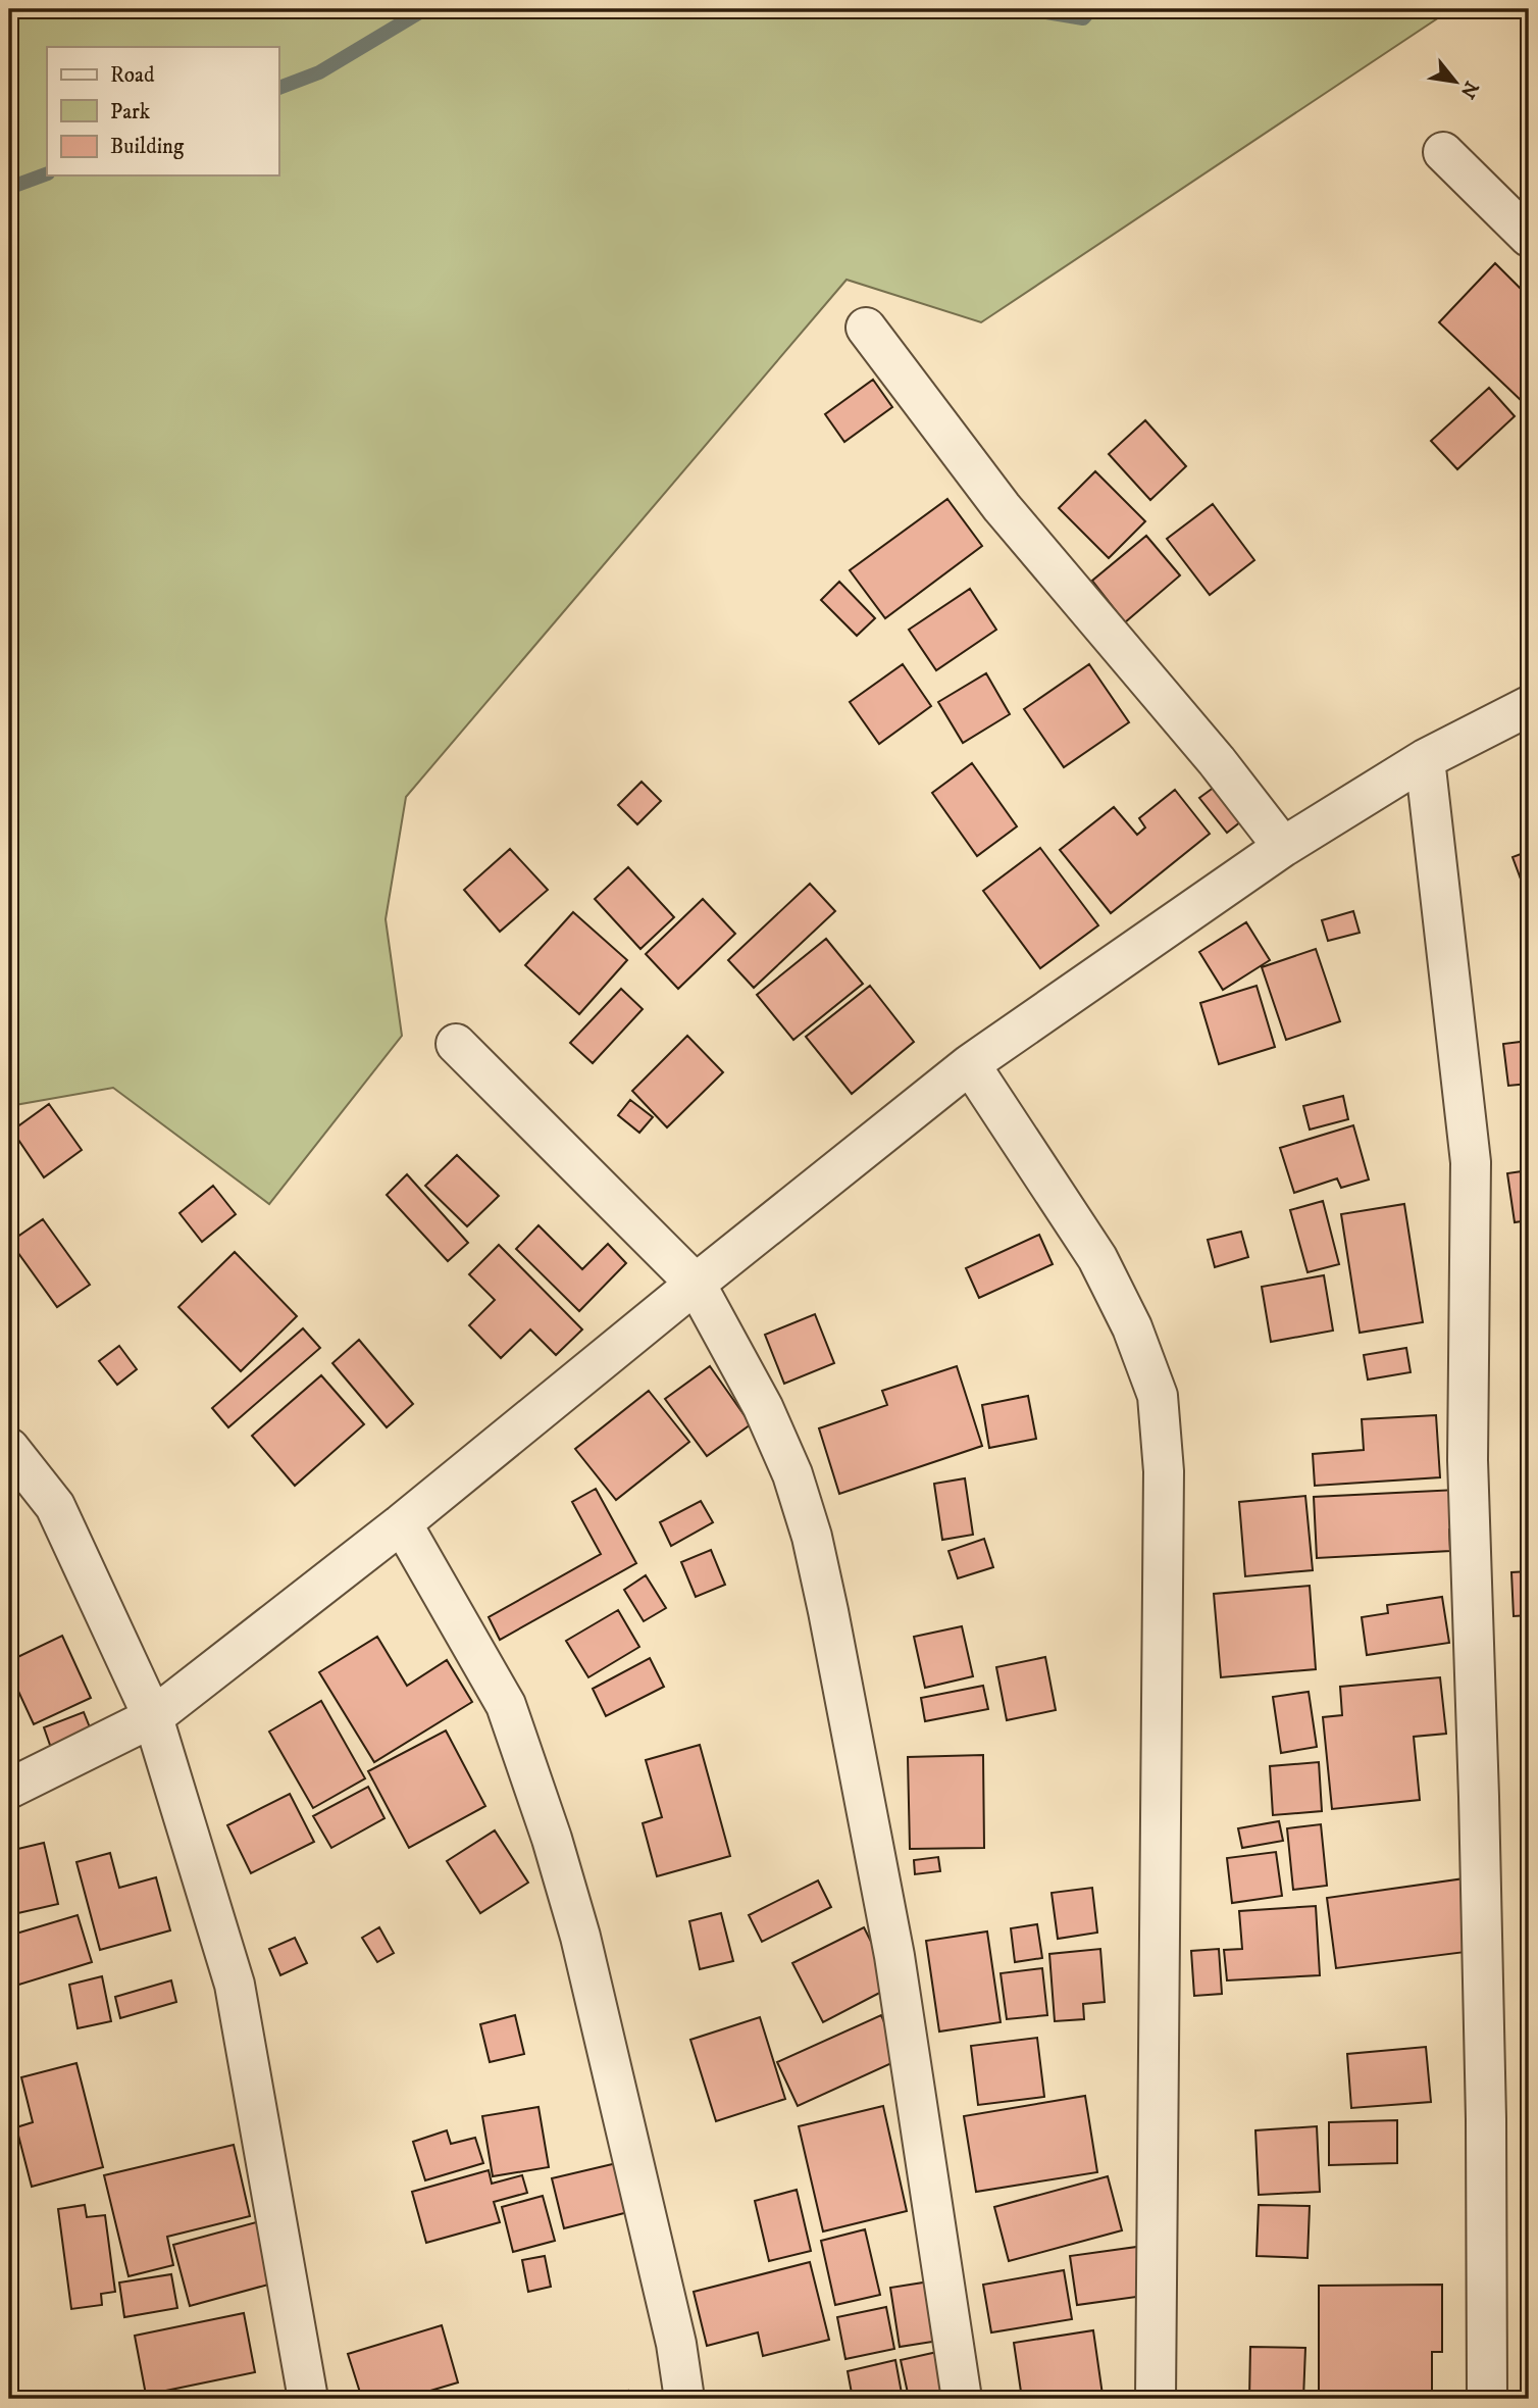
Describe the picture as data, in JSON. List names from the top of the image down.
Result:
{
  "legend": ["Road", "Park", "Building"],
  "north": "bottom right"
}
